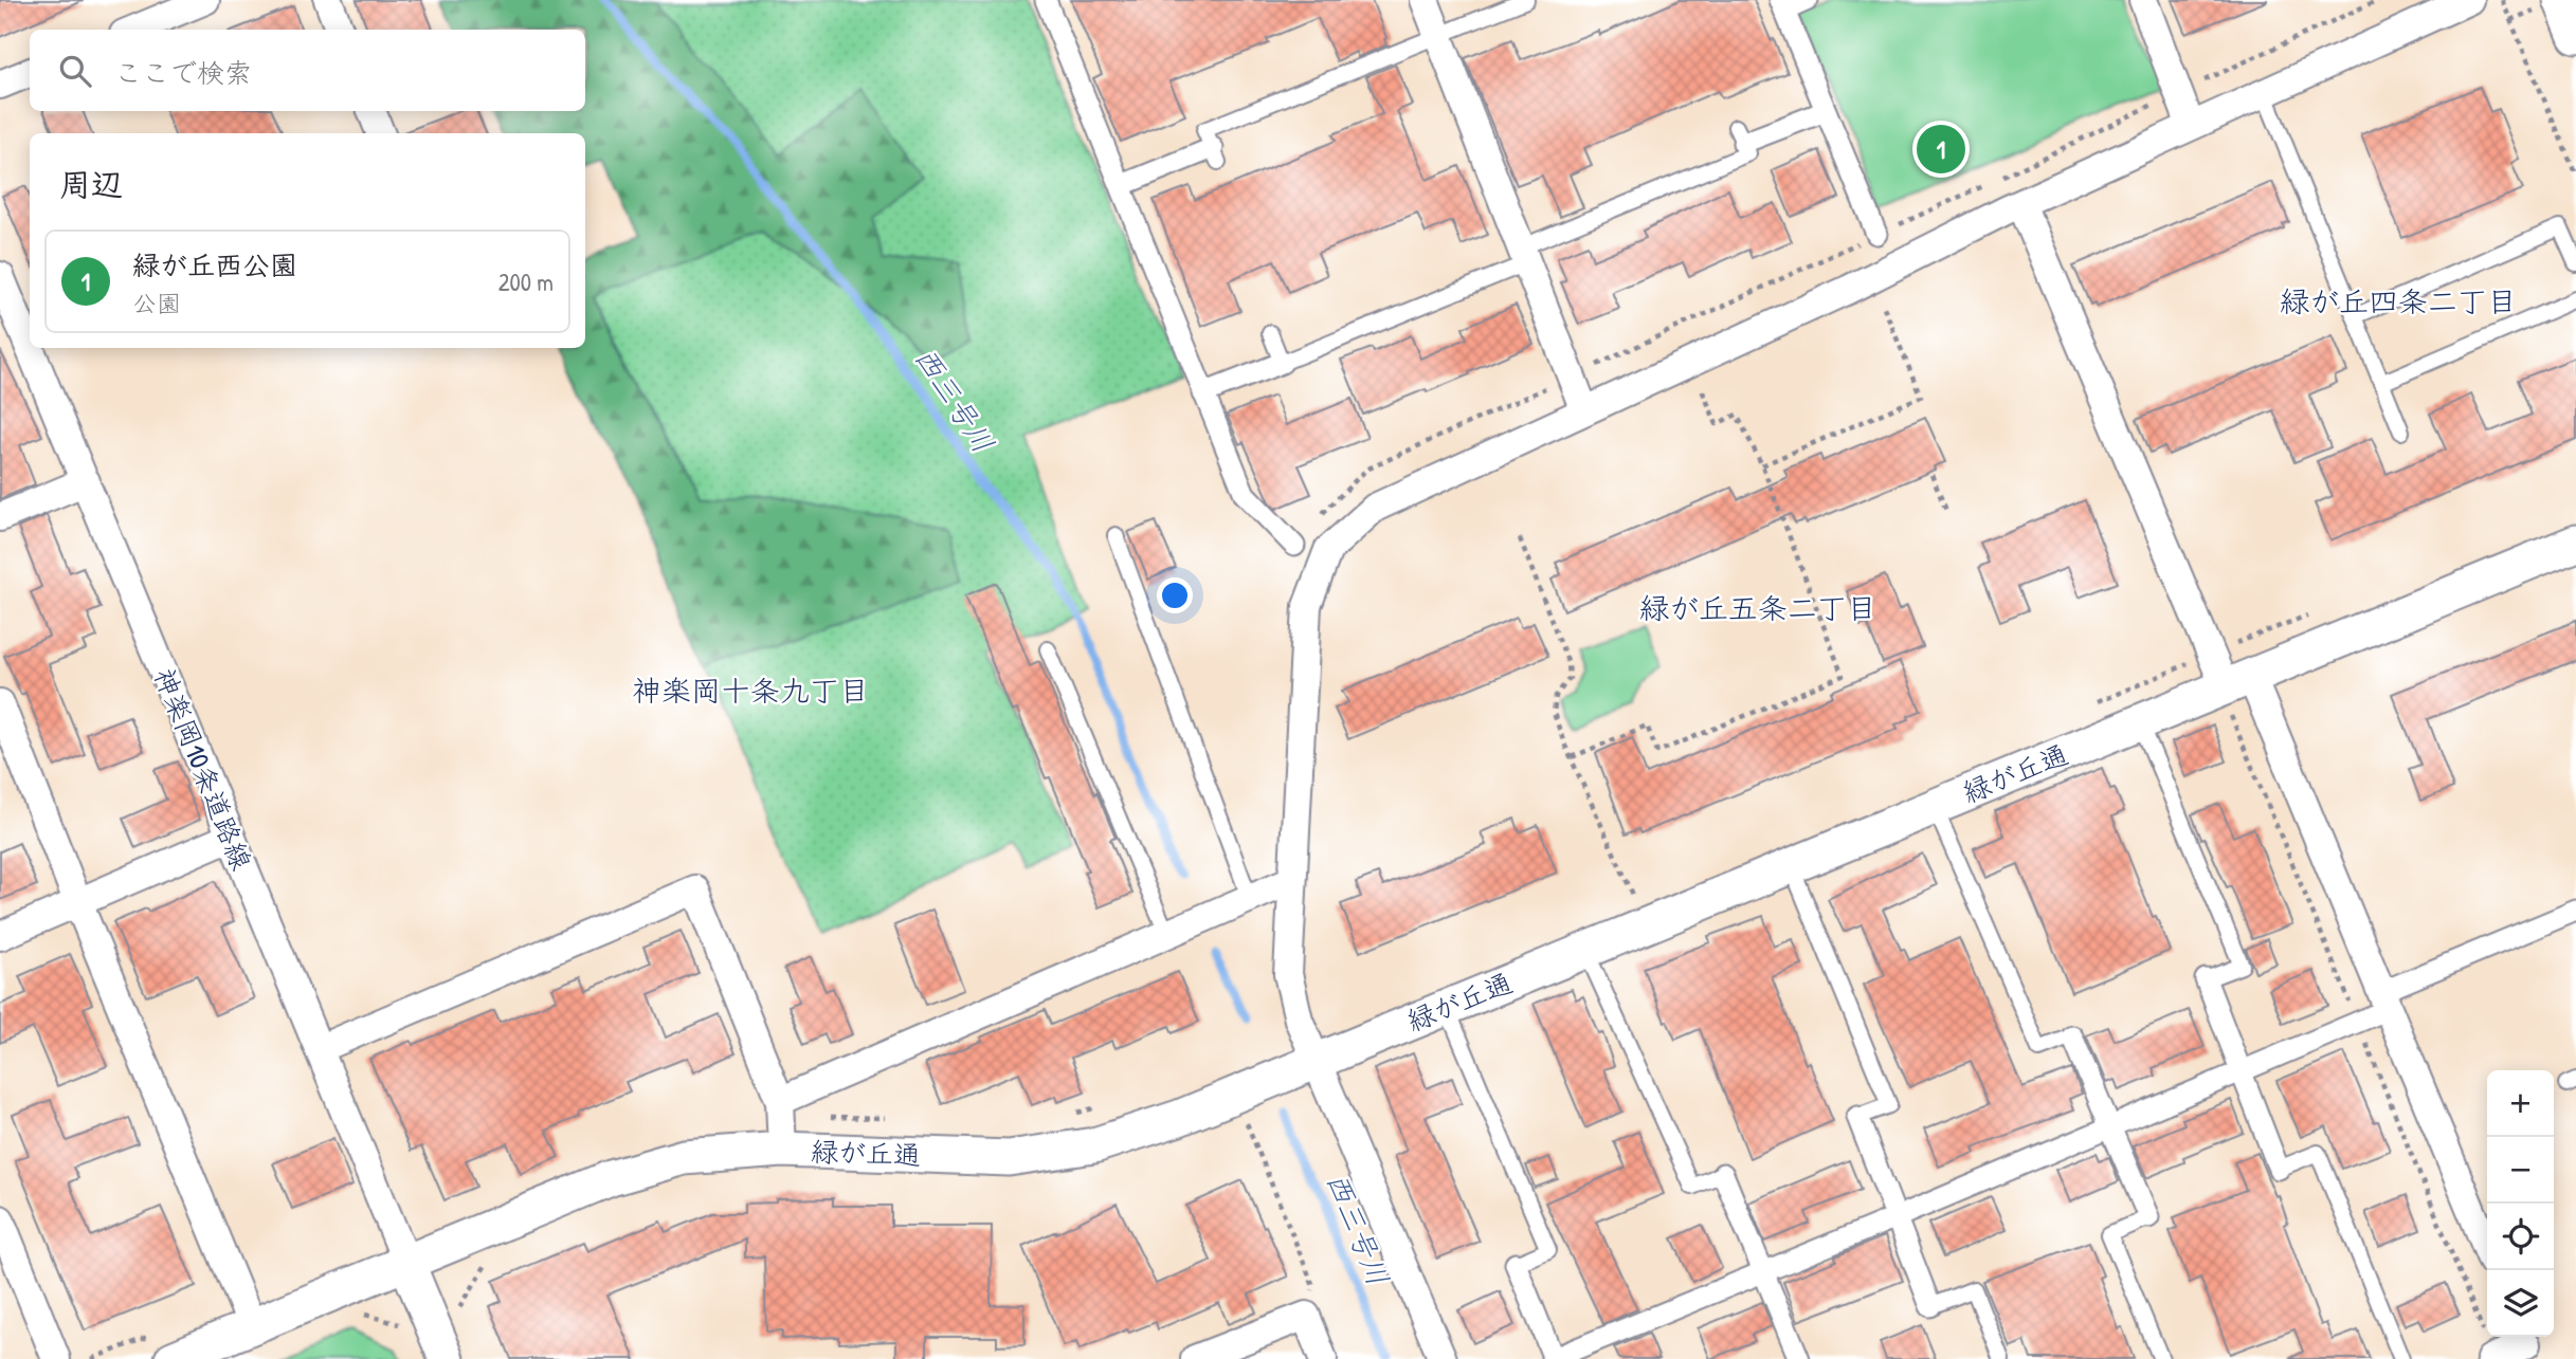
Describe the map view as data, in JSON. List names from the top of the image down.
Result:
{
  "streets": {
    "street": ["神楽岡10条道路線", "緑が丘通"]
  },
  "crossings": [
    ["神楽岡10条道路線", "緑が丘通"]
  ],
  "districts": ["緑が丘四条二丁目", "緑が丘五条二丁目", "神楽岡十条九丁目"],
  "water": ["西三号川"],
  "page": {
    "search": "ここで検索",
    "pins": "1",
    "heading": "周辺",
    "list": [
      {
        "mark": "1",
        "name": "緑が丘西公園",
        "note": "公園",
        "value": "200 m"
      }
    ],
    "map_buttons": ["+", "−"]
  }
}
